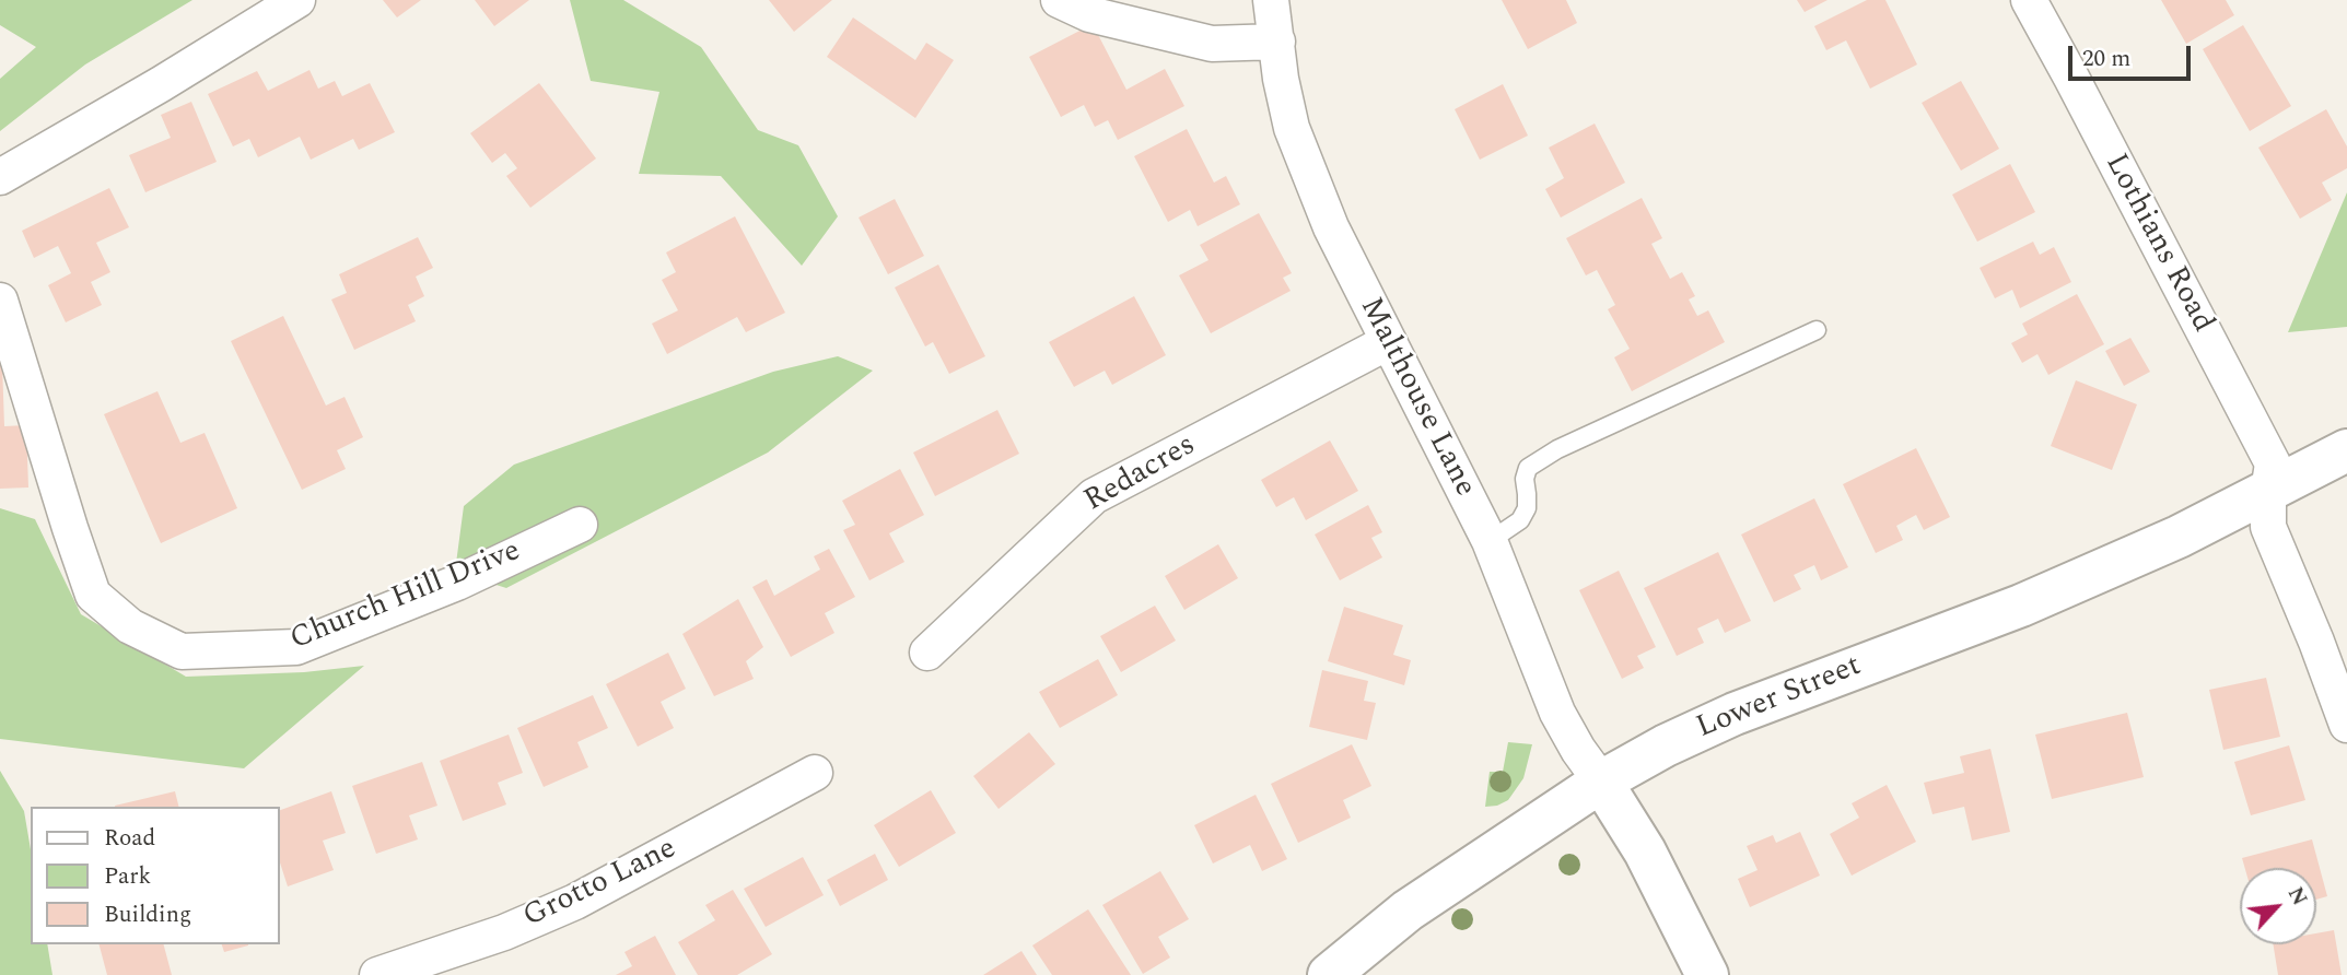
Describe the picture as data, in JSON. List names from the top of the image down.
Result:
{
  "streets": {
    "street": [
      "Lothians Road",
      "Malthouse Lane",
      "Redacres",
      "Church Hill Drive",
      "Lower Street",
      "Grotto Lane"
    ]
  },
  "crossings": [
    ["Lothians Road", "Lower Street"],
    ["Malthouse Lane", "Redacres"],
    ["Malthouse Lane", "Lower Street"]
  ],
  "legend": ["Road", "Park", "Building"],
  "scale_bar": "20 m",
  "north": "top right"
}
